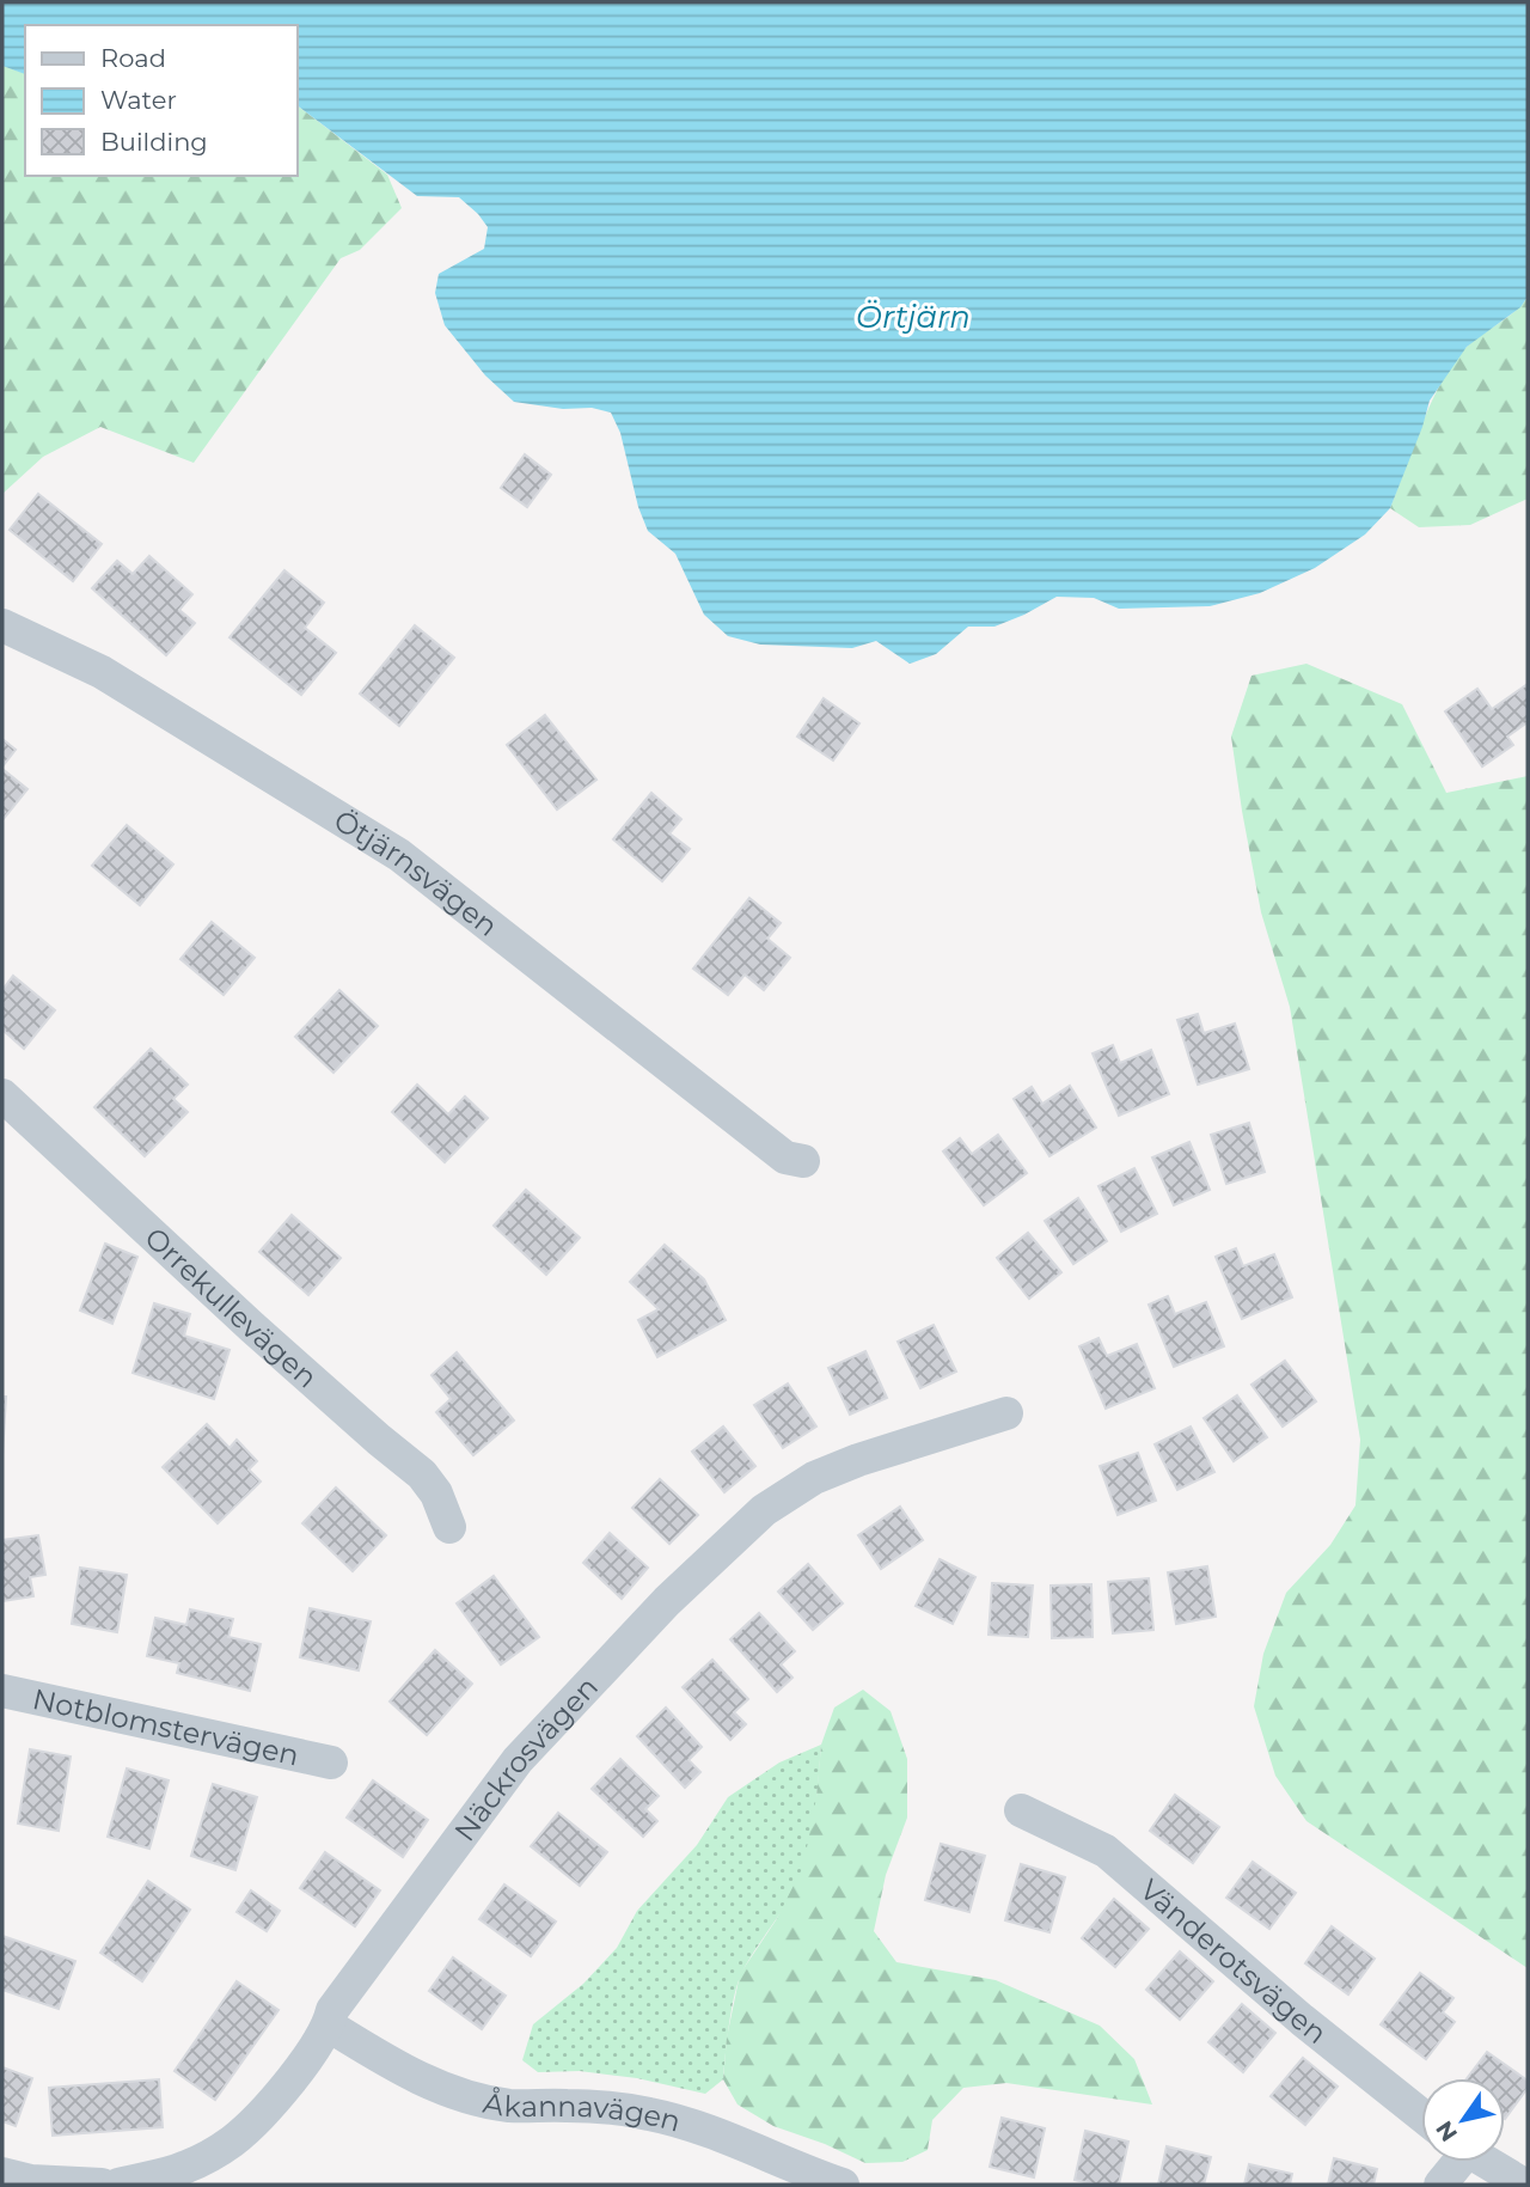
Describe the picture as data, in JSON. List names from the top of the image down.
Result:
{
  "streets": {
    "street": [
      "Ötjärnsvägen",
      "Orrekullevägen",
      "Notblomstervägen",
      "Näckrosvägen",
      "Vänderotsvägen",
      "Åkannavägen"
    ]
  },
  "crossings": [
    ["Näckrosvägen", "Åkannavägen"]
  ],
  "water": ["Örtjärn"],
  "legend": ["Road", "Water", "Building"],
  "north": "bottom left"
}
